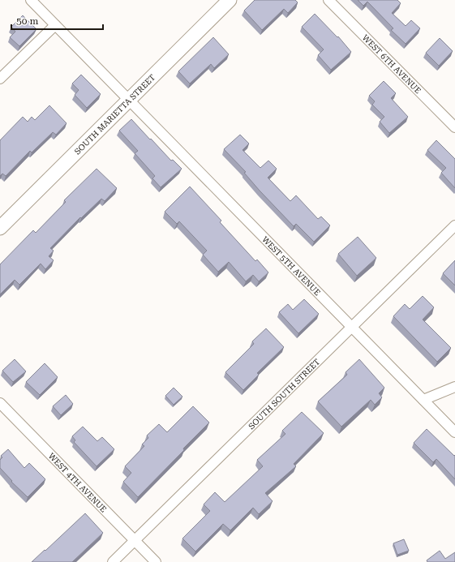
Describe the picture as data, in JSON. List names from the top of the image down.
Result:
{
  "streets": {
    "main road": ["SOUTH MARIETTA STREET"],
    "street": [
      "WEST 6TH AVENUE",
      "WEST 5TH AVENUE",
      "SOUTH SOUTH STREET",
      "WEST 4TH AVENUE"
    ]
  },
  "crossings": [
    ["SOUTH MARIETTA STREET", "WEST 5TH AVENUE"],
    ["WEST 5TH AVENUE", "SOUTH SOUTH STREET"],
    ["SOUTH SOUTH STREET", "WEST 4TH AVENUE"]
  ],
  "scale_bar": "50 m"
}
